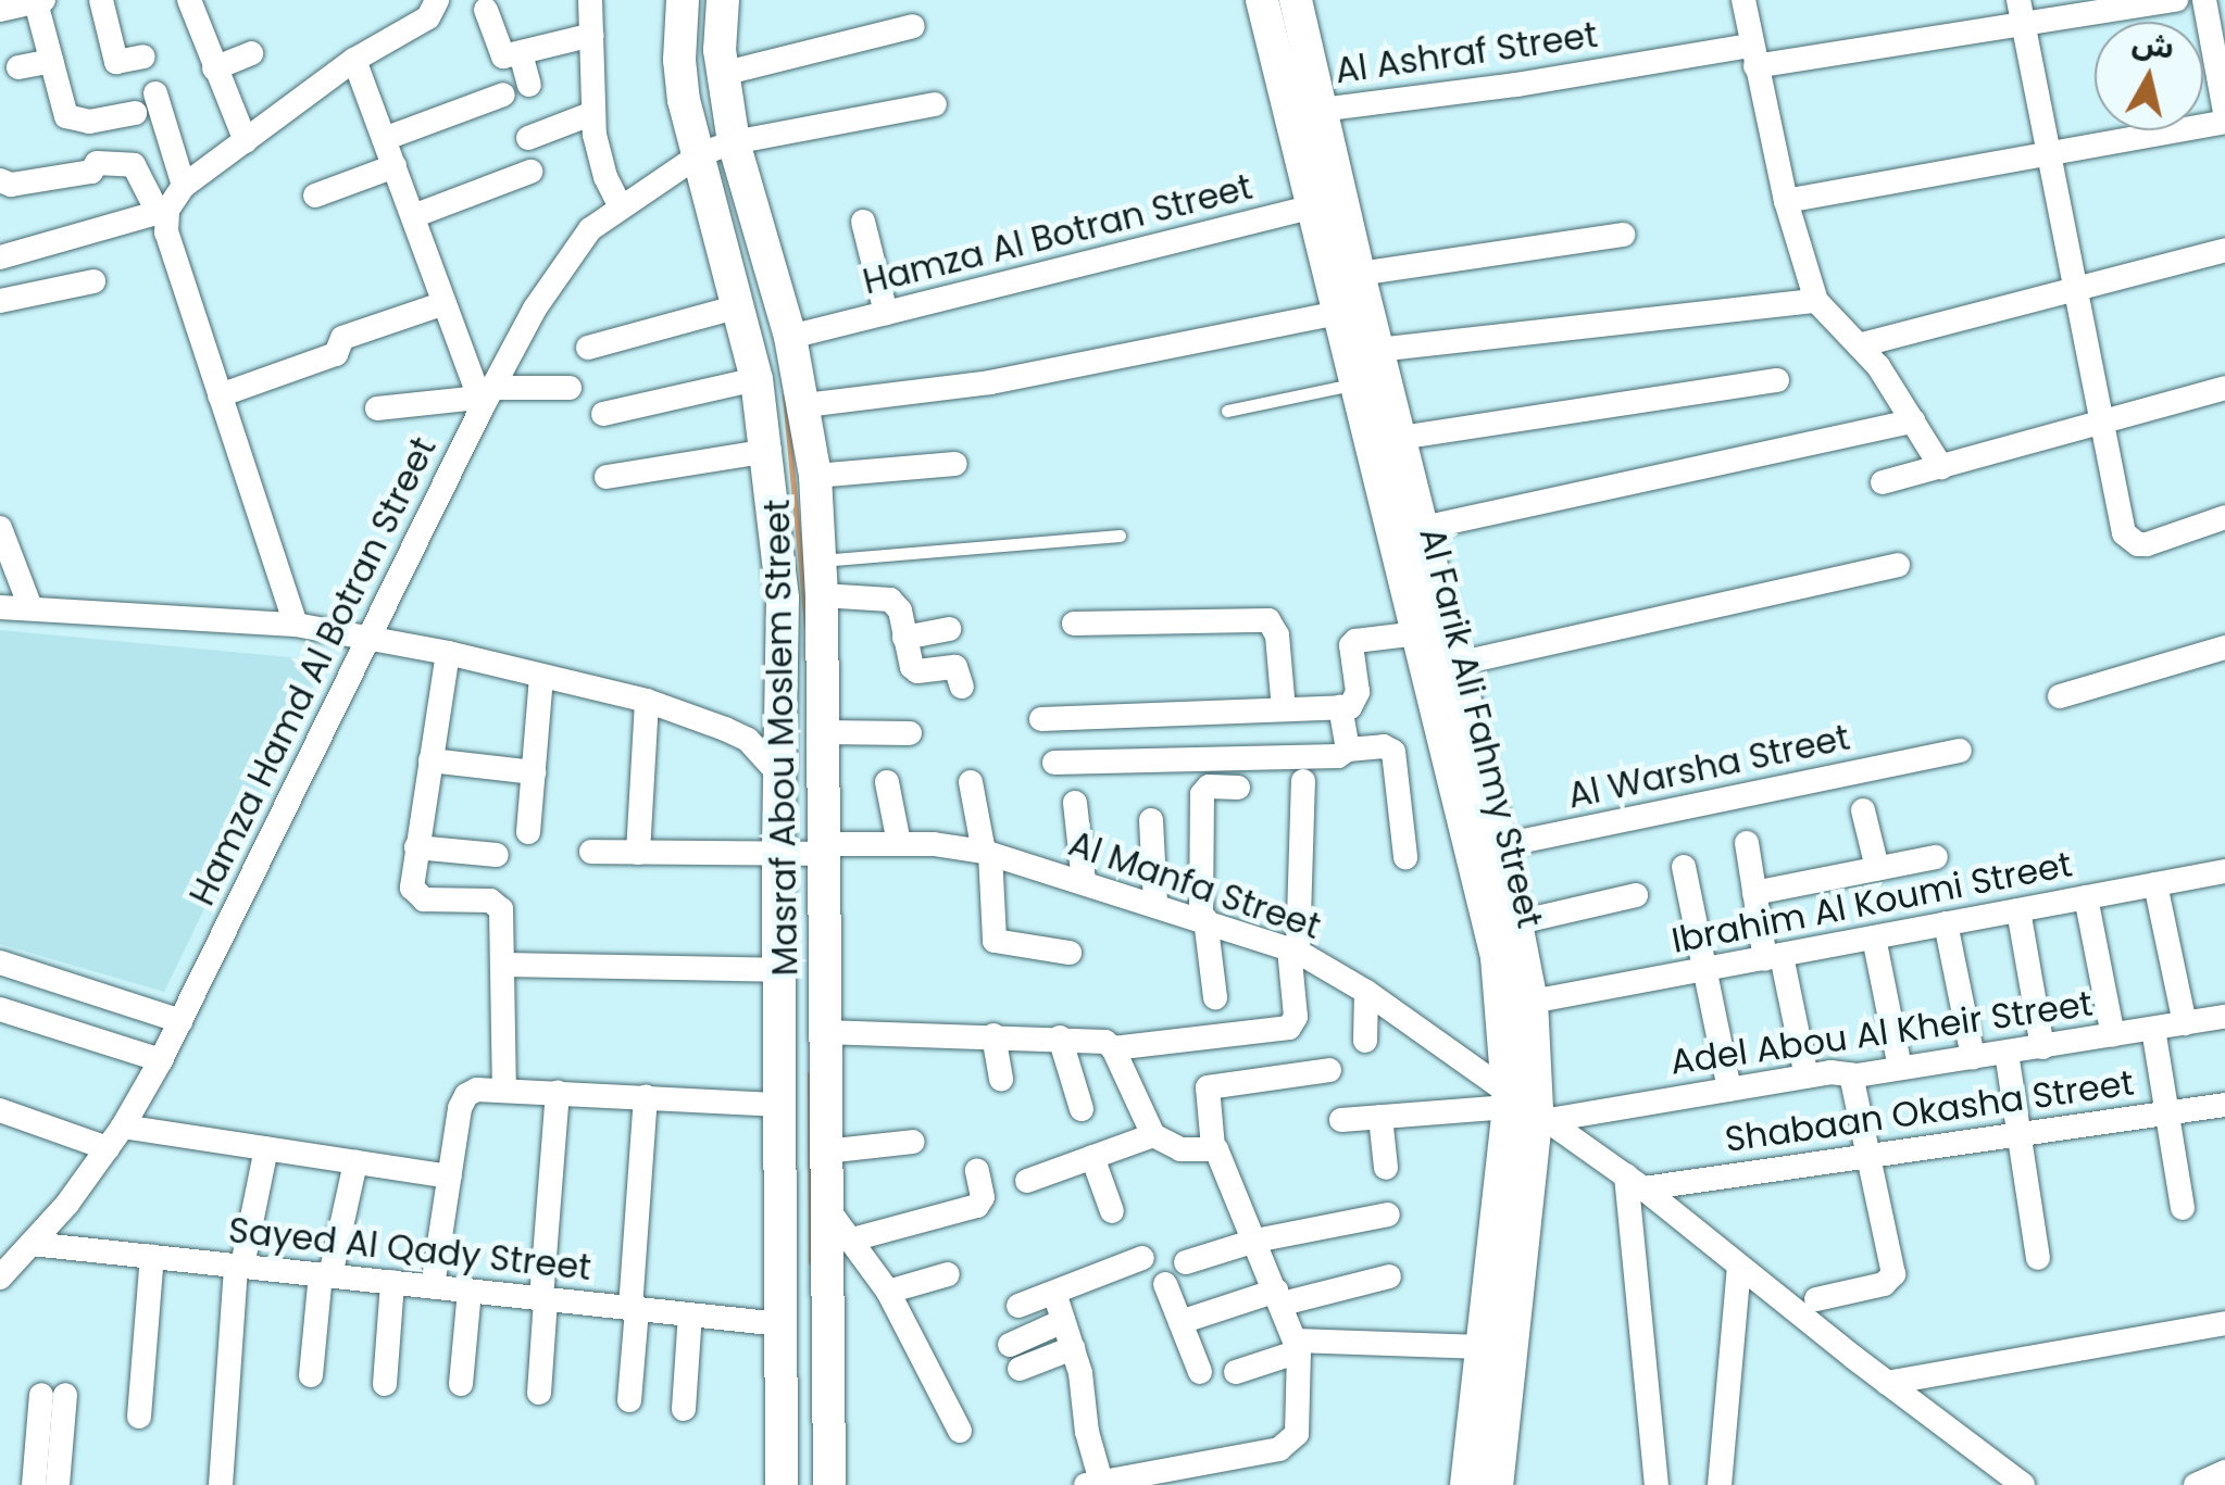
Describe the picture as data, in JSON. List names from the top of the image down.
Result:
{
  "streets": {
    "street": [
      "Al Ashraf Street",
      "Hamza Al Botran Street",
      "Hamza Hamd Al Botran Street",
      "Al Farik Ali Fahmy Street",
      "Masraf Abou Moslem Street",
      "Al Warsha Street",
      "Al Manfa Street",
      "Ibrahim Al Koumi Street",
      "Adel Abou Al Kheir Street",
      "Shabaan Okasha Street",
      "Sayed Al Qady Street"
    ]
  },
  "crossings": [
    ["Al Ashraf Street", "Al Farik Ali Fahmy Street"],
    ["Hamza Al Botran Street", "Al Farik Ali Fahmy Street"],
    ["Hamza Al Botran Street", "Masraf Abou Moslem Street"],
    ["Hamza Hamd Al Botran Street", "Masraf Abou Moslem Street"],
    ["Hamza Hamd Al Botran Street", "Sayed Al Qady Street"],
    ["Al Farik Ali Fahmy Street", "Al Warsha Street"],
    ["Al Farik Ali Fahmy Street", "Al Manfa Street"],
    ["Al Farik Ali Fahmy Street", "Ibrahim Al Koumi Street"],
    ["Al Farik Ali Fahmy Street", "Adel Abou Al Kheir Street"],
    ["Masraf Abou Moslem Street", "Al Manfa Street"],
    ["Masraf Abou Moslem Street", "Sayed Al Qady Street"],
    ["Al Manfa Street", "Adel Abou Al Kheir Street"],
    ["Al Manfa Street", "Shabaan Okasha Street"]
  ],
  "north": "top"
}
